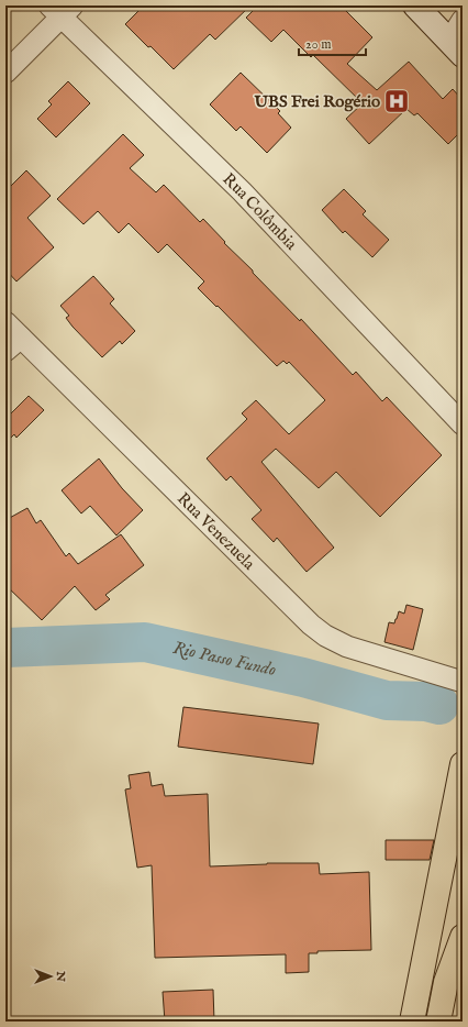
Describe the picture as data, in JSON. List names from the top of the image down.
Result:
{
  "streets": {
    "street": ["Rua Colômbia", "Rua Venezuela"]
  },
  "water": ["Rio Passo Fundo"],
  "places": {
    "hospital": ["UBS Frei Rogério"]
  },
  "scale_bar": "20 m",
  "north": "right"
}
